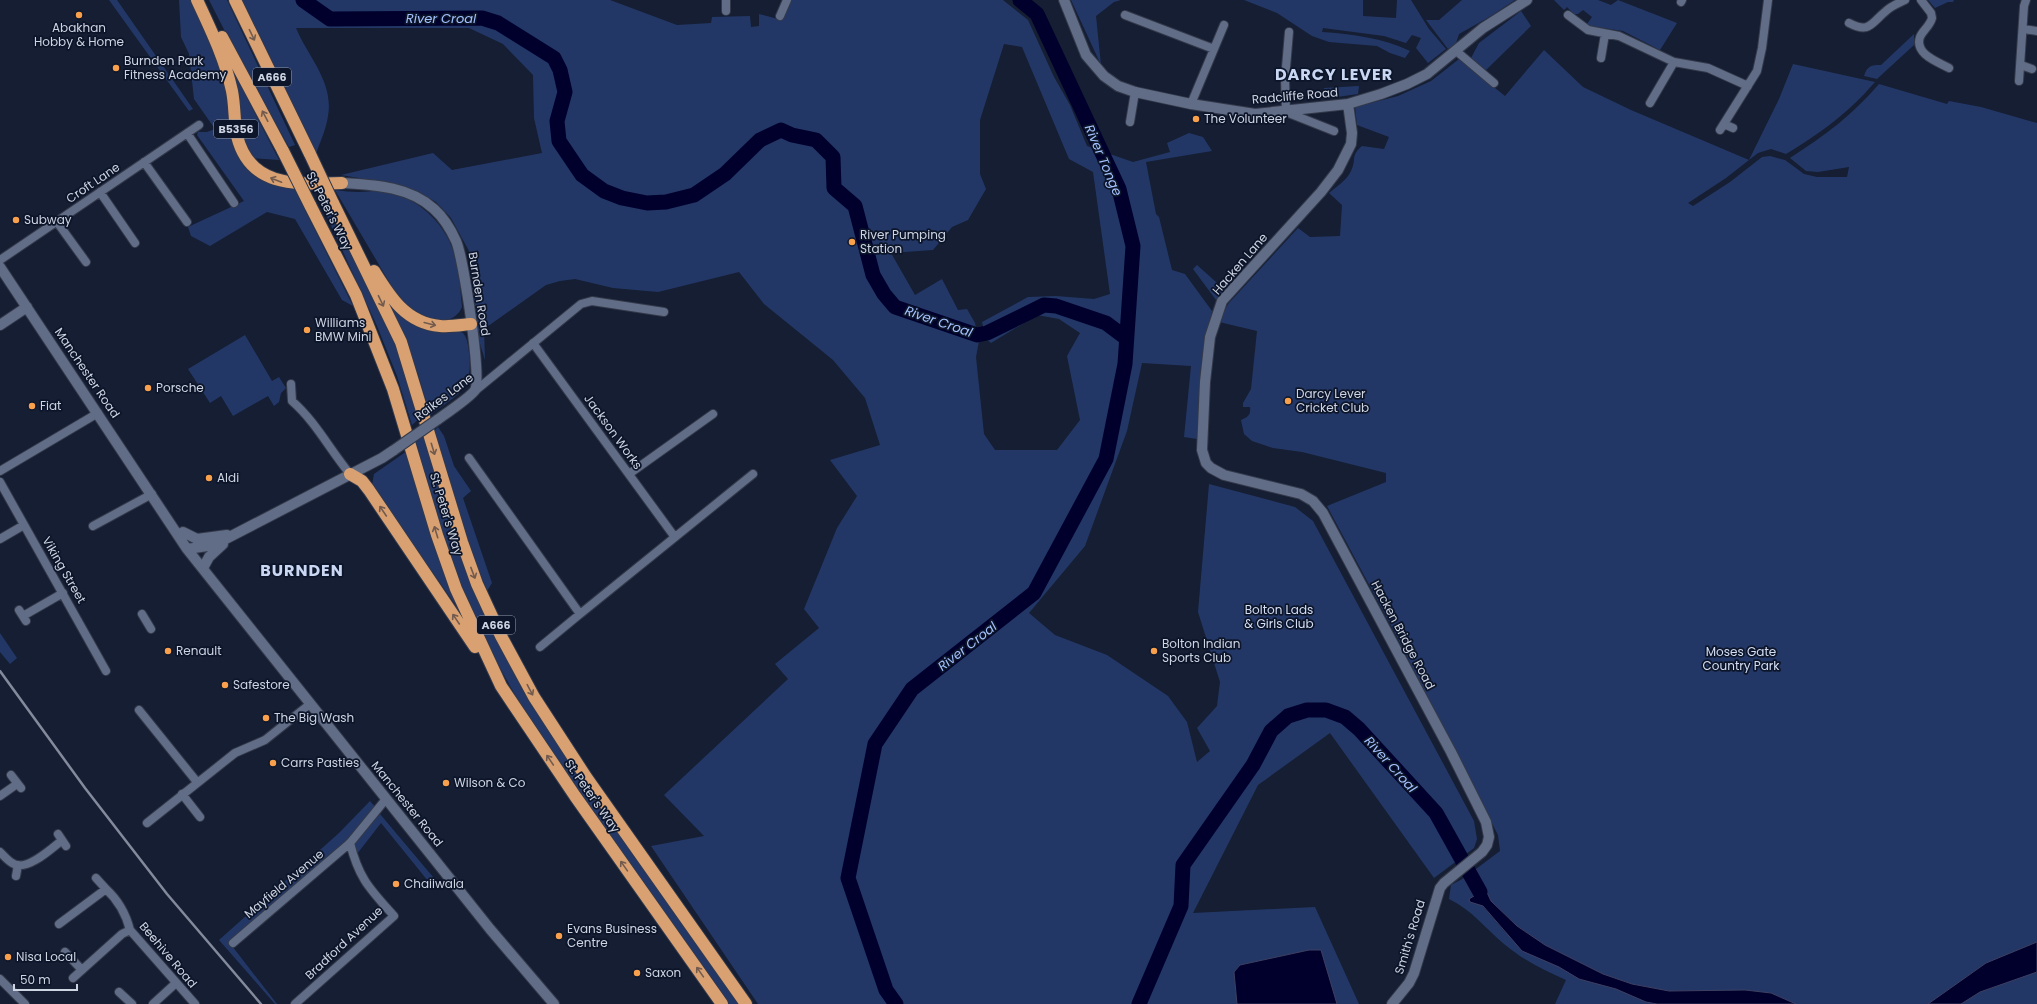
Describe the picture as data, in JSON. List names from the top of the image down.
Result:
{
  "streets": {
    "highway": ["A666", "B5356", "St. Peter's Way"],
    "main road": [
      "Radcliffe Road",
      "Hacken Lane",
      "Burnden Road",
      "Manchester Road",
      "Raikes Lane",
      "Hacken Bridge Road",
      "Smith's Road"
    ],
    "street": [
      "Croft Lane",
      "Jackson Works",
      "Viking Street",
      "Mayfield Avenue",
      "Bradford Avenue",
      "Beehive Road"
    ]
  },
  "crossings": [
    ["Radcliffe Road", "Hacken Lane"],
    ["B5356", "Burnden Road"],
    ["Hacken Lane", "Hacken Bridge Road"],
    ["Burnden Road", "Raikes Lane"],
    ["Manchester Road", "Raikes Lane"],
    ["Raikes Lane", "Jackson Works"],
    ["Hacken Bridge Road", "Smith's Road"],
    ["Mayfield Avenue", "Bradford Avenue"]
  ],
  "districts": ["DARCY LEVER", "BURNDEN"],
  "water": ["River Croal", "River Tonge"],
  "parks": ["Bolton Lads & Girls Club", "Moses Gate Country Park"],
  "places": [
    "Abakhan Hobby & Home",
    "Burnden Park Fitness Academy",
    "The Volunteer",
    "Subway",
    "River Pumping Station",
    "Williams BMW Mini",
    "Porsche",
    "Darcy Lever Cricket Club",
    "Fiat",
    "Aldi",
    "Renault",
    "Bolton Indian Sports Club",
    "Safestore",
    "The Big Wash",
    "Carrs Pasties",
    "Wilson & Co",
    "Chaiiwala",
    "Evans Business Centre",
    "Nisa Local",
    "Saxon"
  ],
  "scale_bar": "50 m"
}
